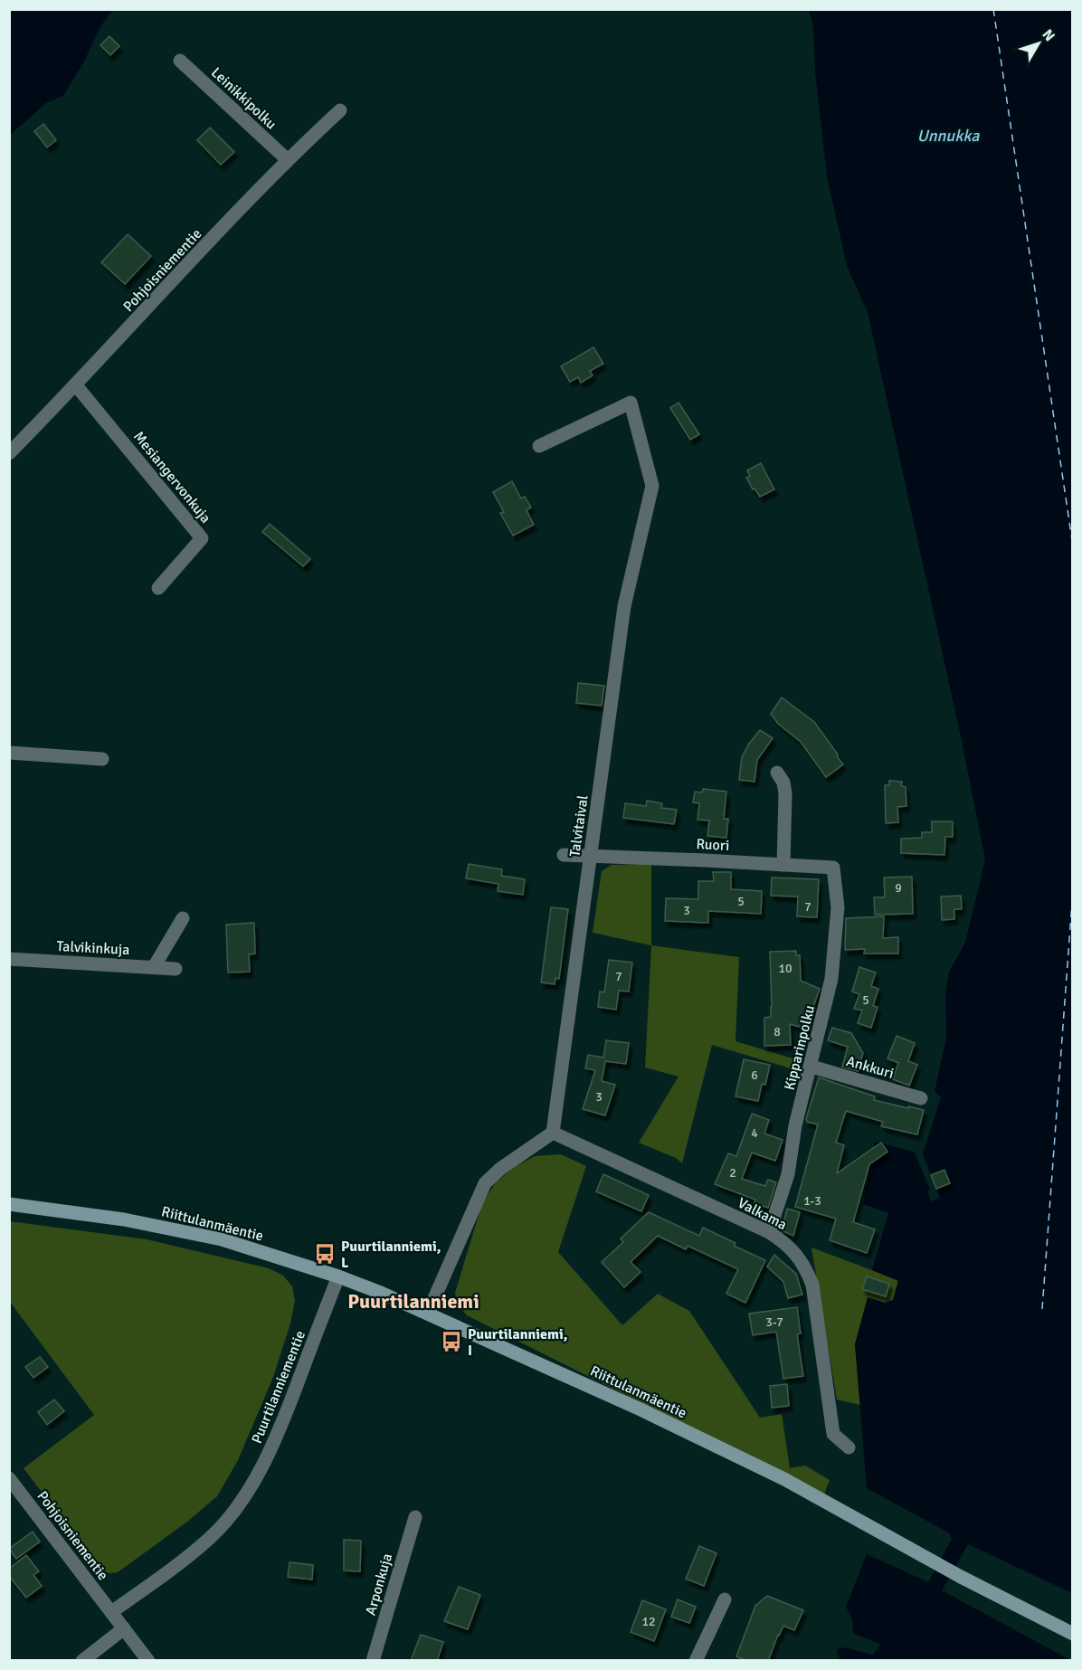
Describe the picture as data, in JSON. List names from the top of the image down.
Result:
{
  "streets": {
    "street": [
      "Leinikkipolku",
      "Pohjoisniementie",
      "Mesiangervonkuja",
      "Talvitaival",
      "Ruori",
      "Talvikinkuja",
      "Kipparinpolku",
      "Ankkuri",
      "Valkama",
      "Riittulanmäentie",
      "Puurtilanniementie",
      "Arponkuja"
    ]
  },
  "crossings": [
    ["Leinikkipolku", "Pohjoisniementie"],
    ["Pohjoisniementie", "Mesiangervonkuja"],
    ["Pohjoisniementie", "Puurtilanniementie"],
    ["Talvitaival", "Ruori"],
    ["Talvitaival", "Valkama"],
    ["Ruori", "Kipparinpolku"],
    ["Kipparinpolku", "Ankkuri"],
    ["Kipparinpolku", "Valkama"],
    ["Riittulanmäentie", "Puurtilanniementie"]
  ],
  "districts": ["Puurtilanniemi"],
  "water": ["Unnukka"],
  "places": {
    "bus stop": ["Puurtilanniemi, L", "Puurtilanniemi, I"]
  },
  "house_numbers": [
    "9",
    "5",
    "7",
    "3",
    "10",
    "7",
    "5",
    "8",
    "6",
    "3",
    "4",
    "2",
    "1-3",
    "3-7",
    "12"
  ],
  "north": "top right"
}
